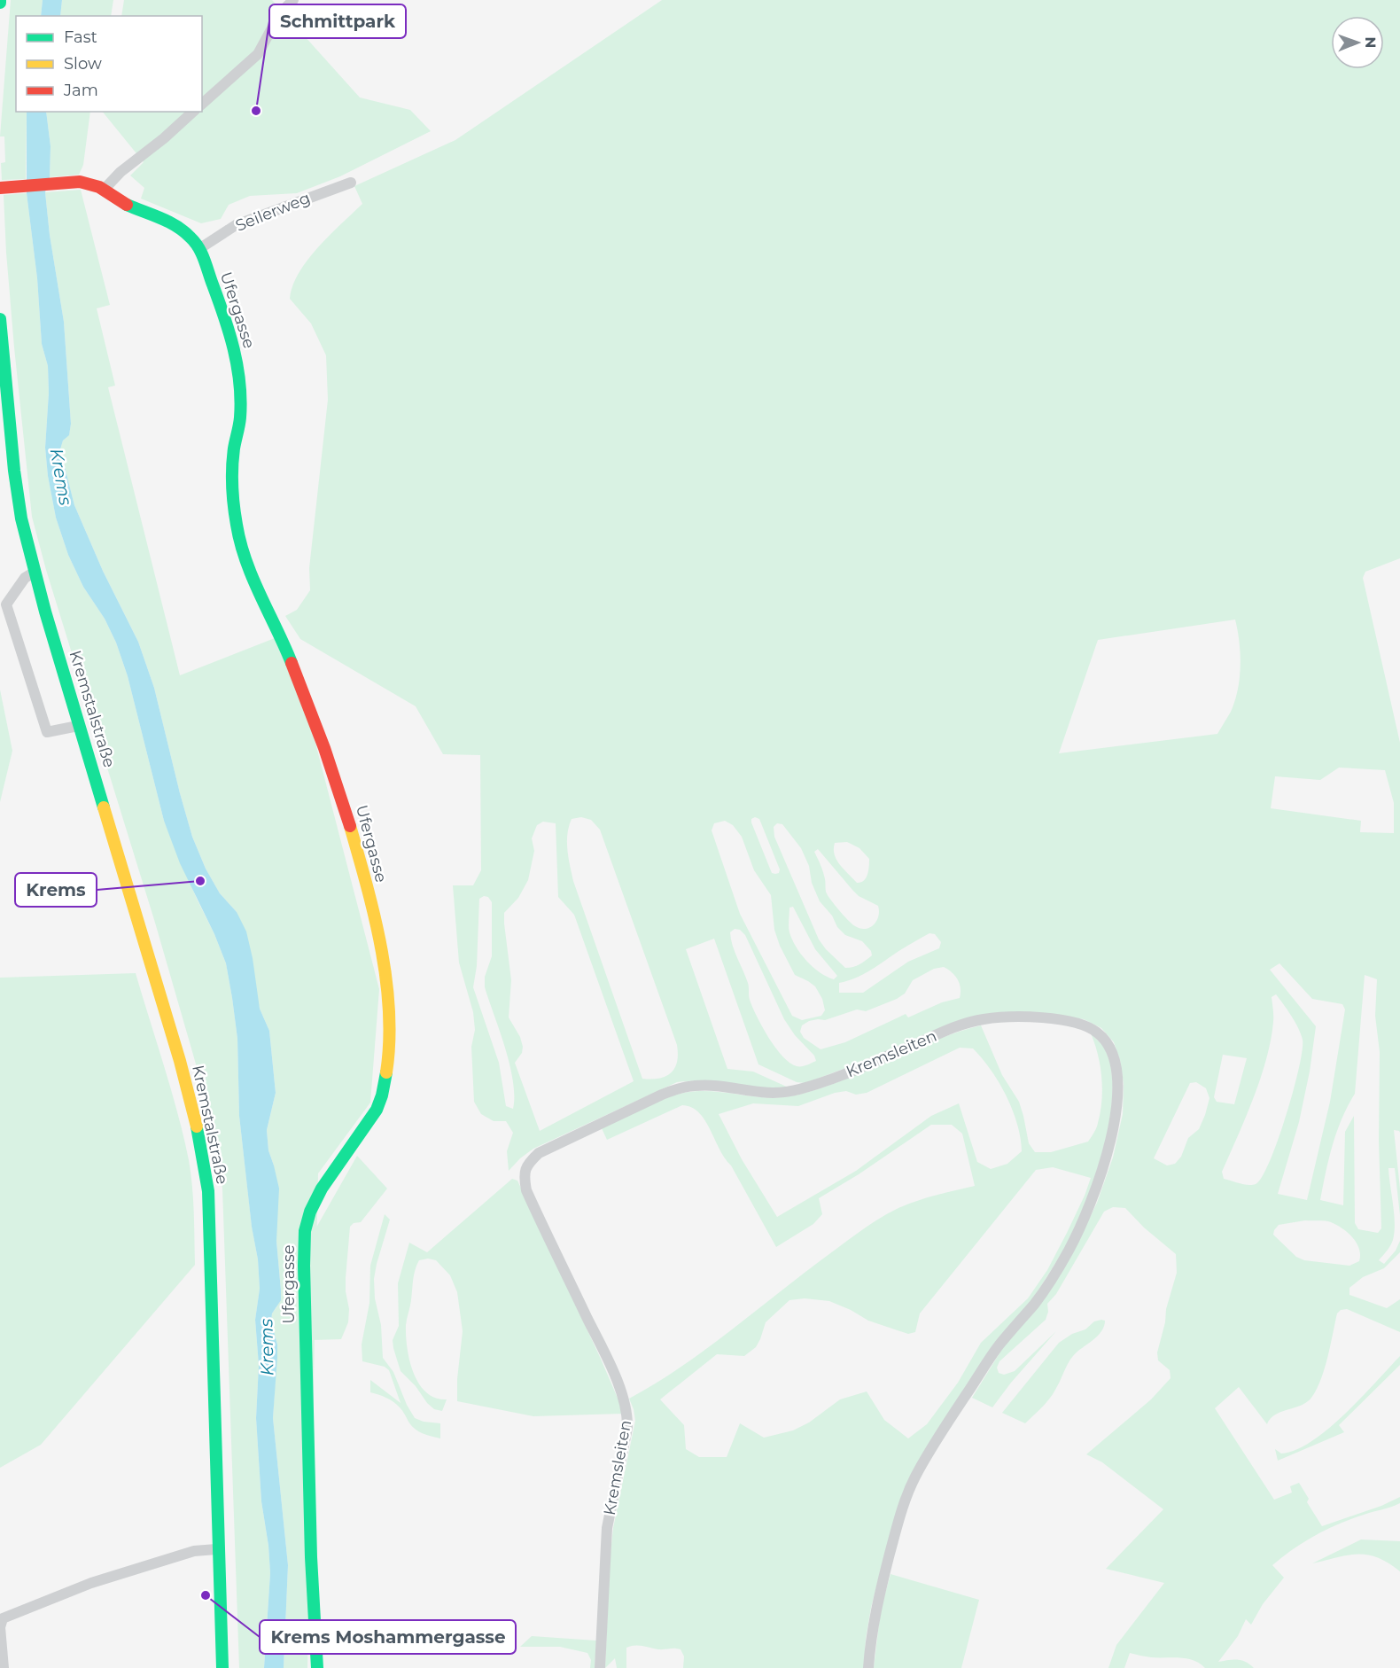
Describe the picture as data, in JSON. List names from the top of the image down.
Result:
{
  "streets": {
    "street": ["Ufergasse", "Kremstalstraße"],
    "lane": ["Seilerweg", "Kremsleiten"]
  },
  "crossings": [
    ["Seilerweg", "Ufergasse"]
  ],
  "water": ["Krems"],
  "places": ["Schmittpark", "Krems", "Krems Moshammergasse"],
  "legend": ["Fast", "Slow", "Jam"],
  "north": "right"
}
